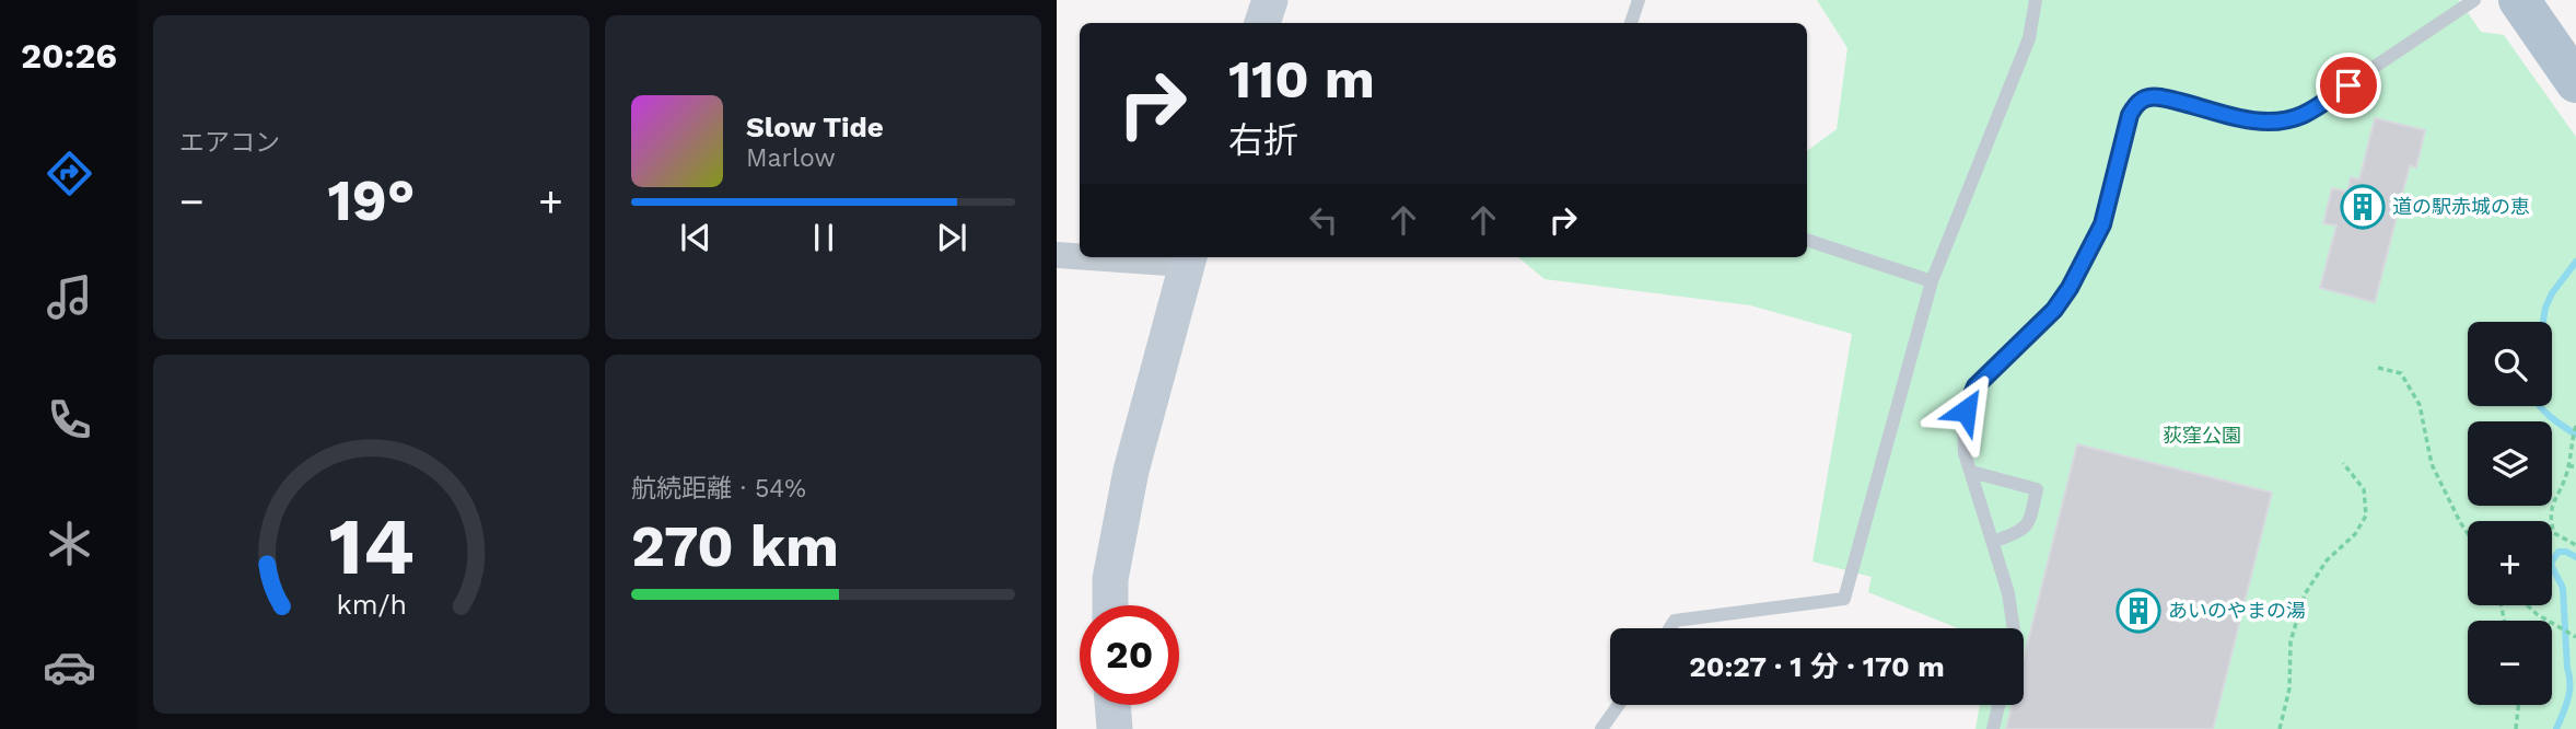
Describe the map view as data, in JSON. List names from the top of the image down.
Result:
{
  "parks": ["荻窪公園"],
  "places": {
    "building": ["道の駅赤城の恵", "あいのやまの湯"]
  },
  "page": {
    "tabs": "20:26",
    "tile": [
      "エアコン",
      ["航続距離 · 54%", "270 km"]
    ],
    "turn": ["110 m", "右折"],
    "song": ["Slow Tide", "Marlow"],
    "heat": ["−", "19°", "+"],
    "map_buttons": ["+", "−"],
    "limit": "20",
    "trip": "20:27 · 1 分 · 170 m",
    "gauge": ["14", "km/h"]
  }
}
